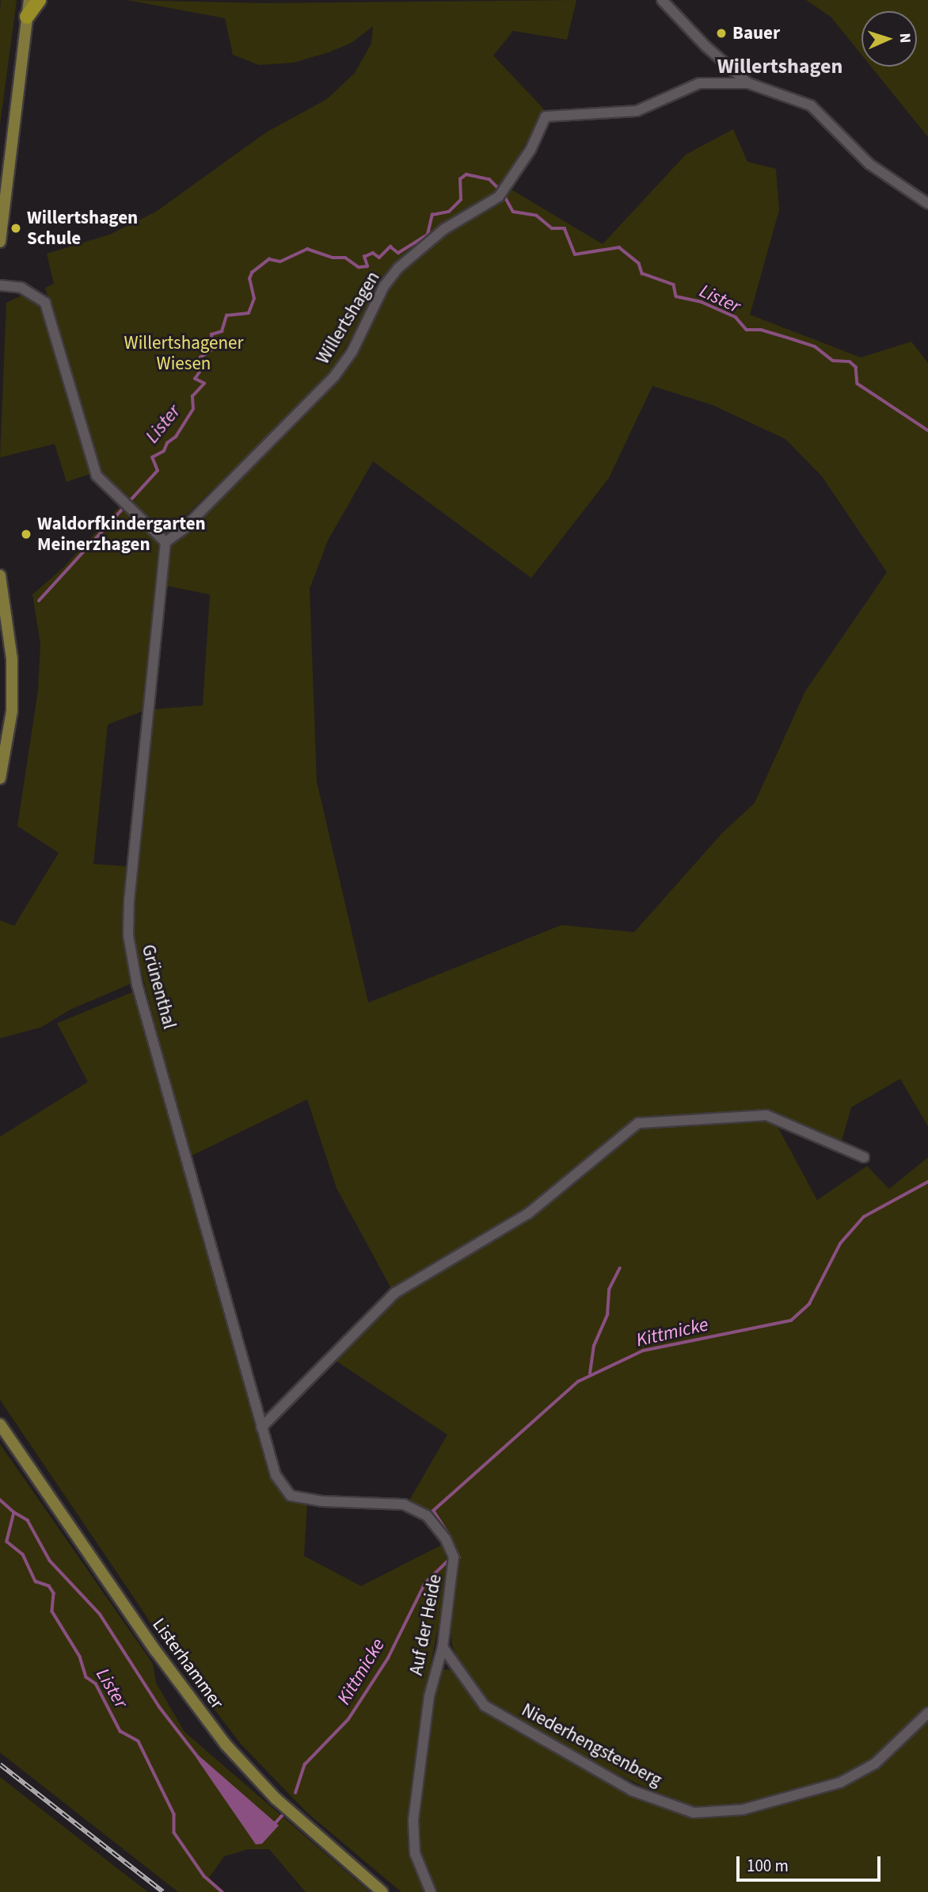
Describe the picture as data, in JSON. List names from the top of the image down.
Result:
{
  "streets": {
    "main road": ["Listerhammer"],
    "street": [
      "Willertshagen",
      "Grünenthal",
      "Auf der Heide",
      "Niederhengstenberg"
    ]
  },
  "crossings": [
    ["Willertshagen", "Grünenthal"],
    ["Grünenthal", "Auf der Heide"],
    ["Auf der Heide", "Niederhengstenberg"]
  ],
  "districts": ["Willertshagen"],
  "water": ["Lister", "Kittmicke"],
  "parks": ["Willertshagener Wiesen"],
  "places": ["Bauer", "Willertshagen Schule", "Waldorfkindergarten Meinerzhagen"],
  "scale_bar": "100 m",
  "north": "right"
}
